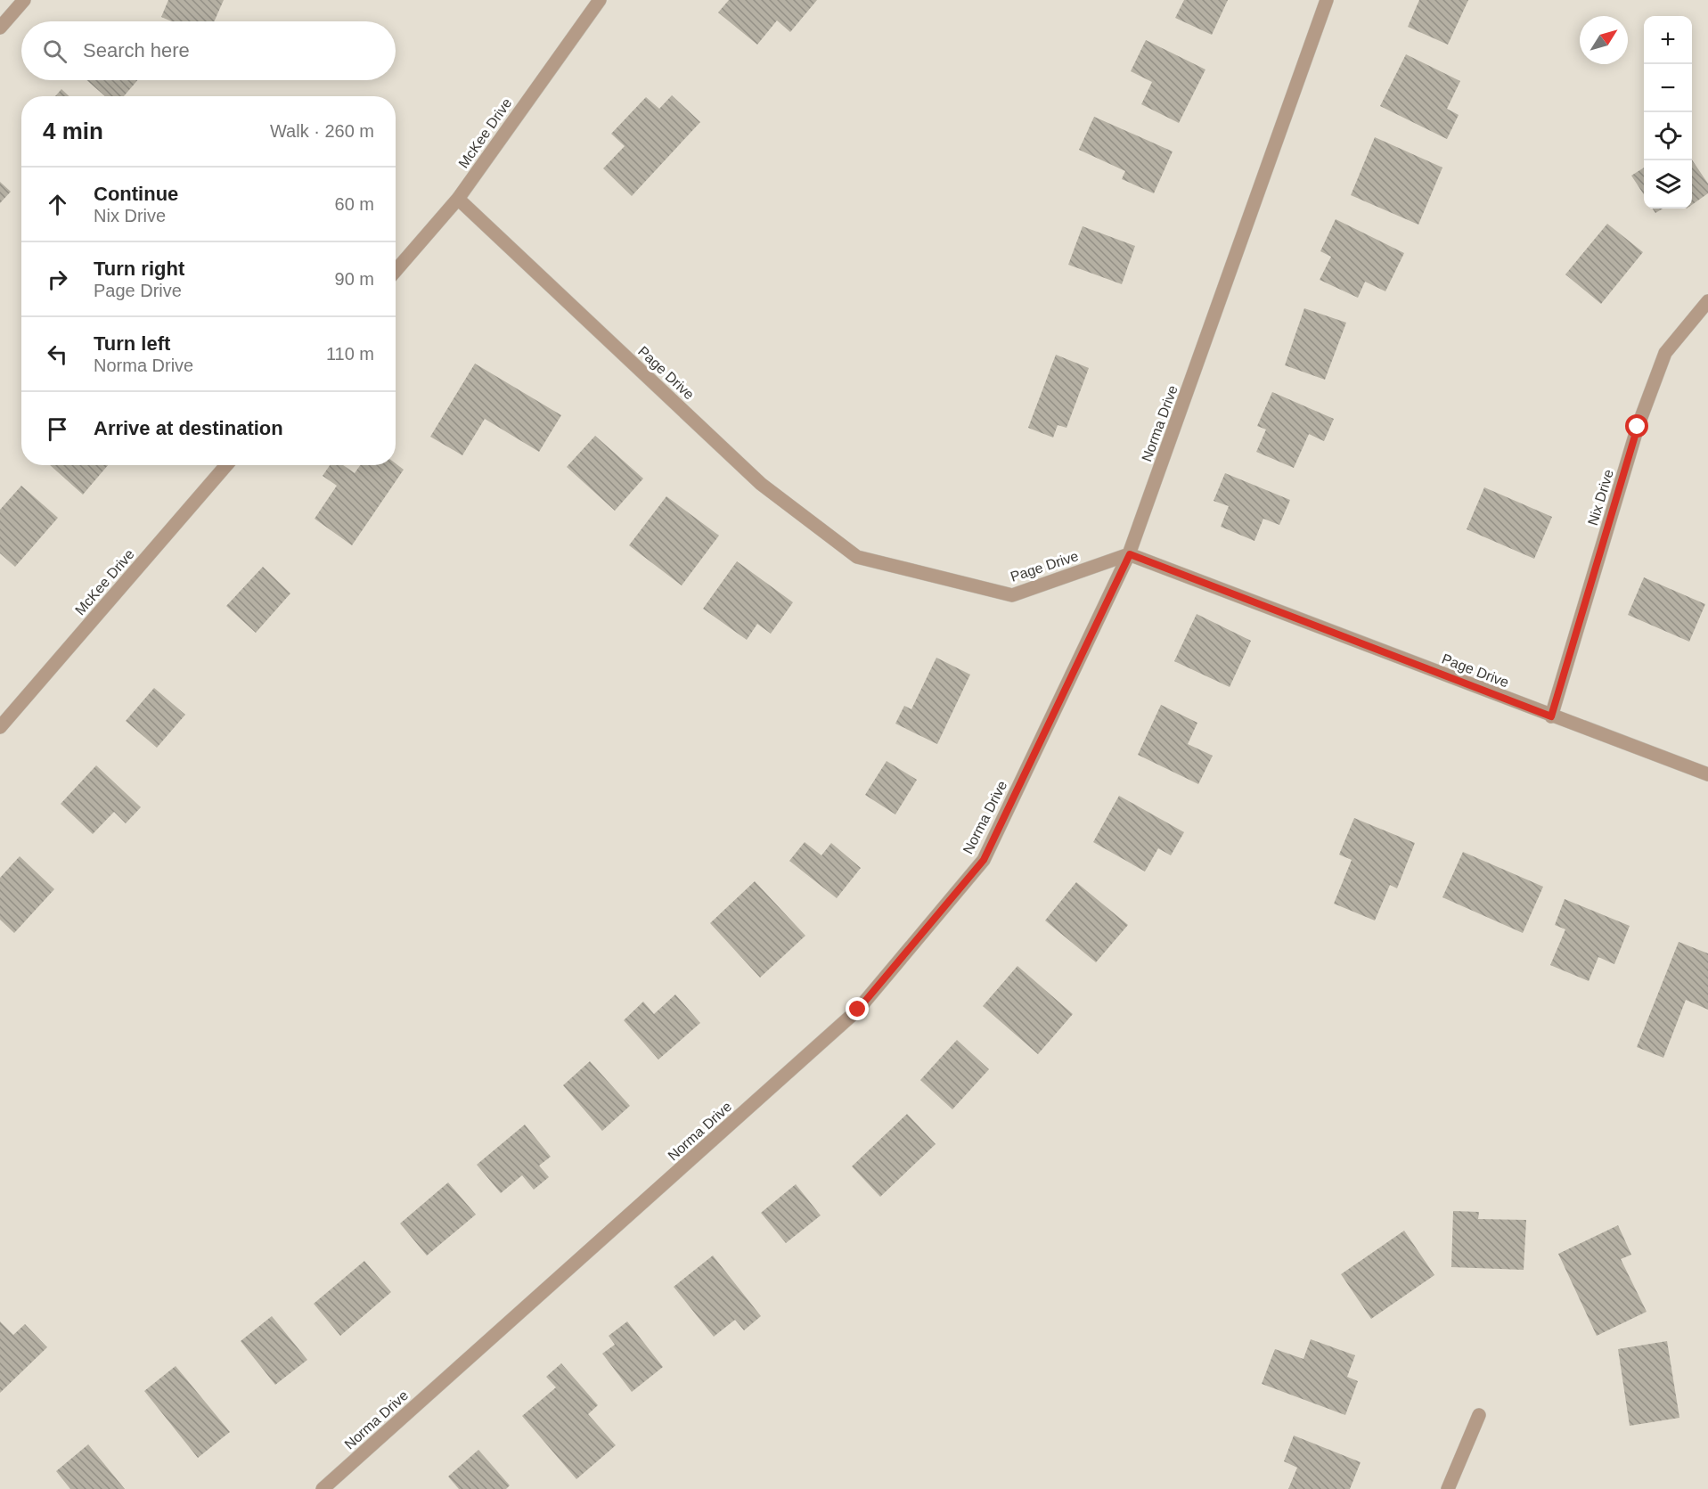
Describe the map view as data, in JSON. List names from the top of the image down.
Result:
{
  "streets": {
    "street": [
      "McKee Drive",
      "Page Drive",
      "Norma Drive",
      "Nix Drive"
    ]
  },
  "crossings": [
    ["McKee Drive", "Page Drive"],
    ["Page Drive", "Norma Drive"],
    ["Page Drive", "Nix Drive"]
  ],
  "north": "top right",
  "page": {
    "map_buttons": ["+", "−"],
    "search": "Search here",
    "heading": ["4 min", "Walk · 260 m"],
    "list": [
      ["Continue", "Nix Drive", "60 m"],
      ["Turn right", "Page Drive", "90 m"],
      ["Turn left", "Norma Drive", "110 m"],
      "Arrive at destination"
    ]
  }
}
